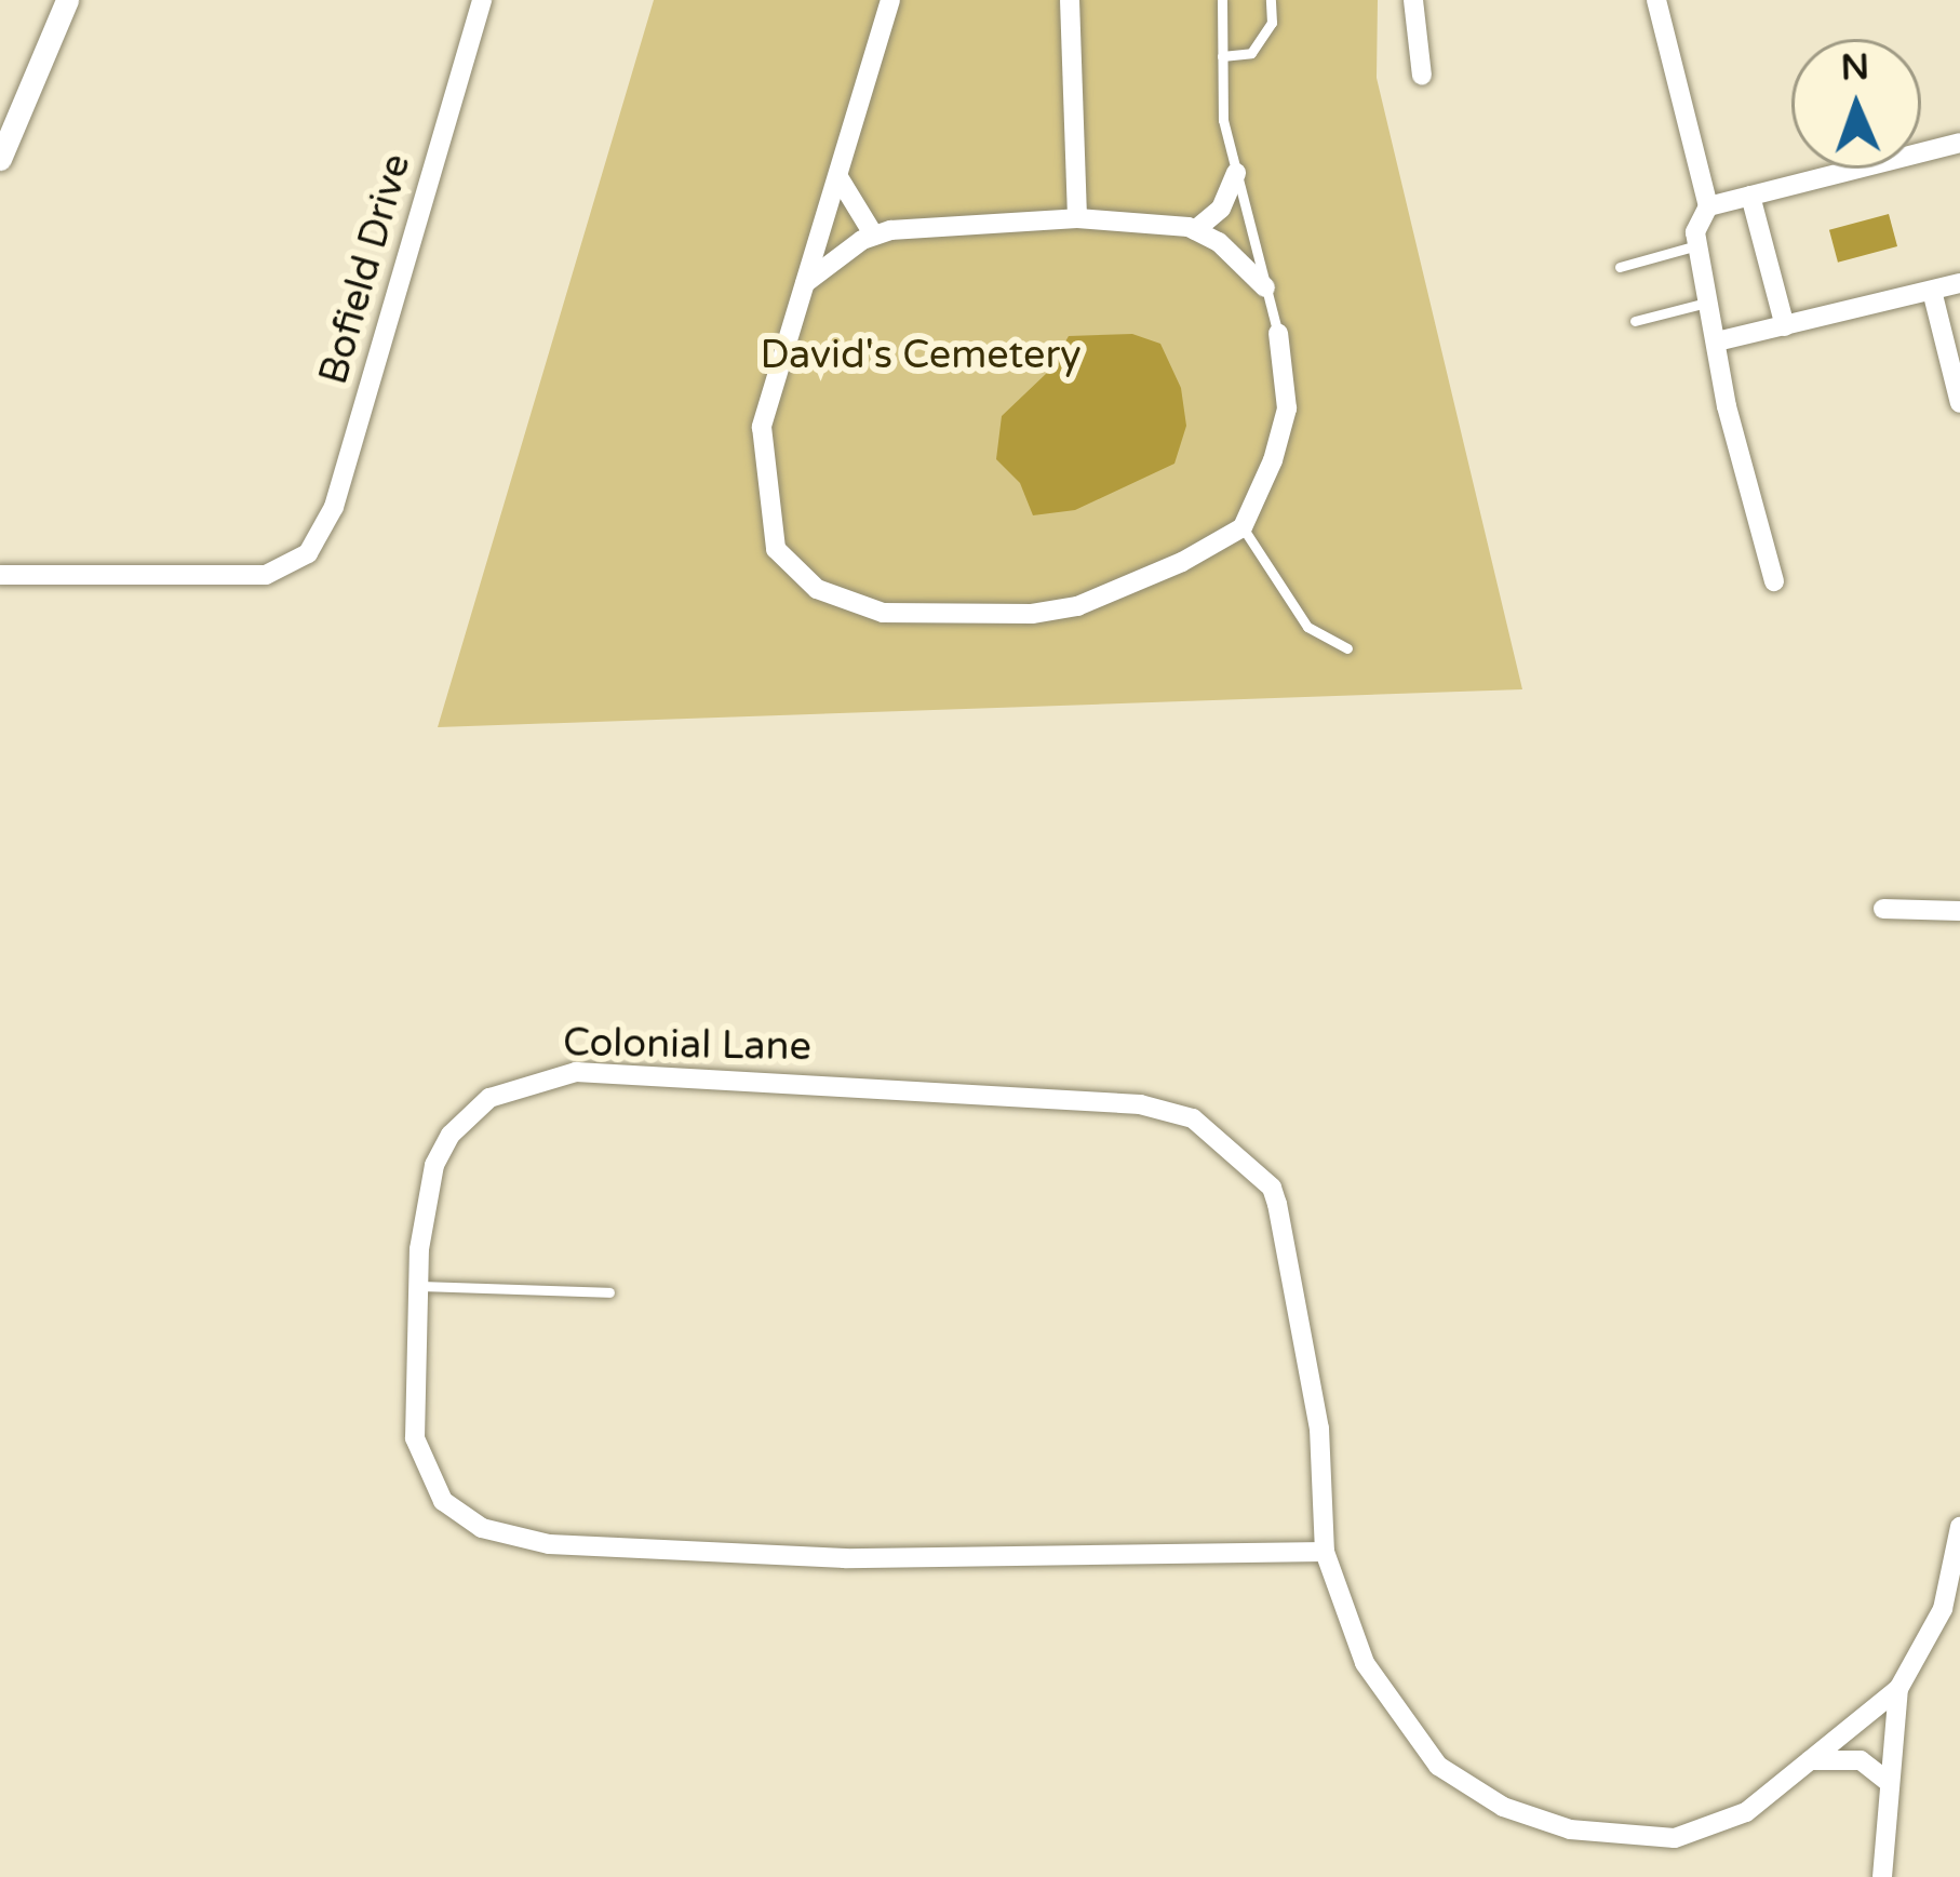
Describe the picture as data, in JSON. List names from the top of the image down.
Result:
{
  "streets": {
    "street": ["Bofield Drive", "Colonial Lane"]
  },
  "parks": ["David's Cemetery"],
  "north": "top"
}
